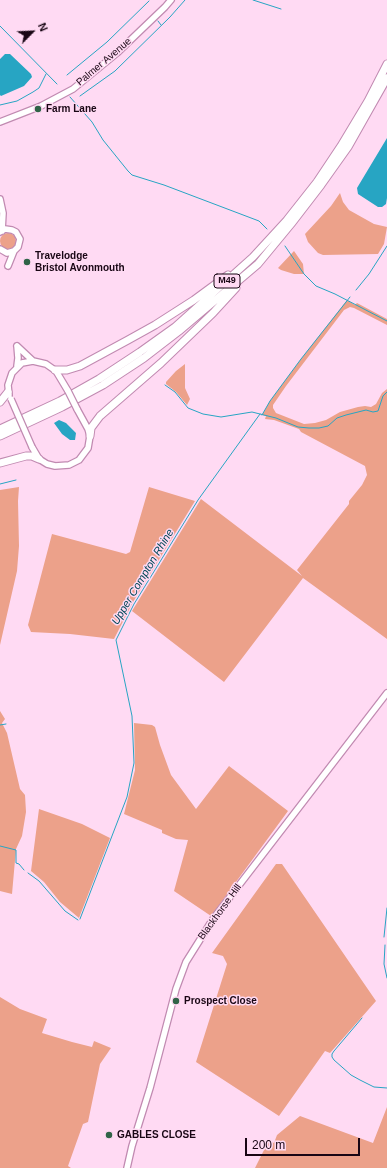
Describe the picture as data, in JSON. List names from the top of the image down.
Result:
{
  "streets": {
    "highway": ["M49"],
    "street": ["Palmer Avenue", "Blackhorse Hill"]
  },
  "water": ["Upper Compton Rhine"],
  "places": [
    "Farm Lane",
    "Travelodge Bristol Avonmouth",
    "Prospect Close",
    "GABLES CLOSE"
  ],
  "scale_bar": "200 m",
  "north": "top right"
}
